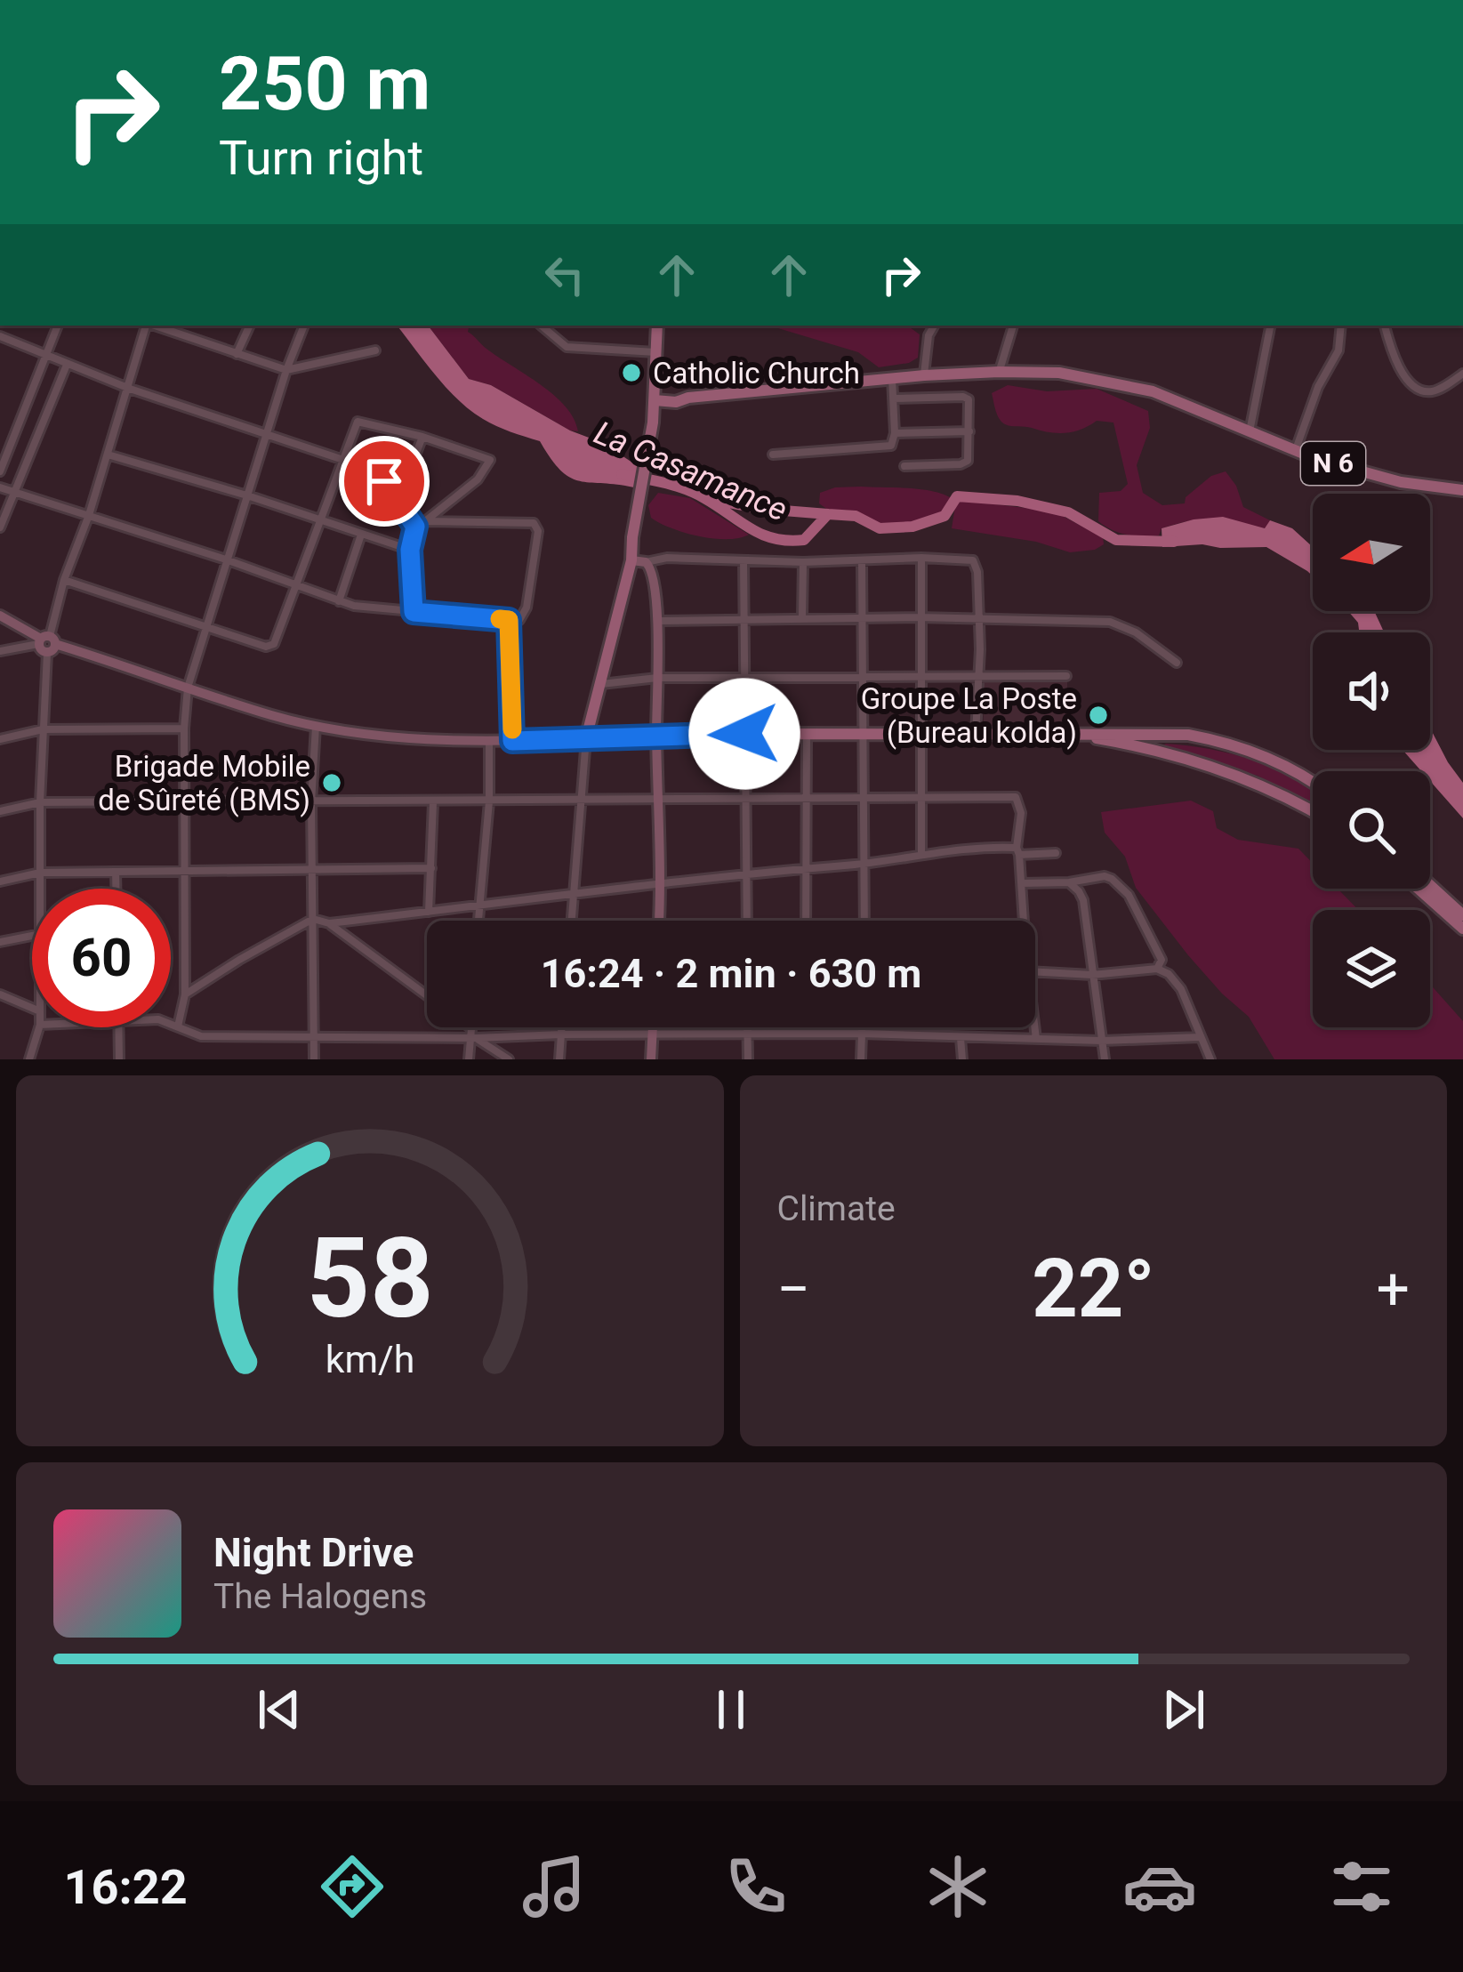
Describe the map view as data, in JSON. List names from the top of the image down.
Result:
{
  "streets": {
    "main road": ["N 6"]
  },
  "water": ["La Casamance"],
  "places": ["Catholic Church", "Groupe La Poste (Bureau kolda)", "Brigade Mobile de Sûreté (BMS)"],
  "north": "left",
  "page": {
    "turn": ["250 m", "Turn right"],
    "limit": "60",
    "trip": "16:24 · 2 min · 630 m",
    "tile": "Climate",
    "heat": ["−", "22°", "+"],
    "song": ["Night Drive", "The Halogens"],
    "tabs": "16:22",
    "gauge": ["58", "km/h"]
  }
}
